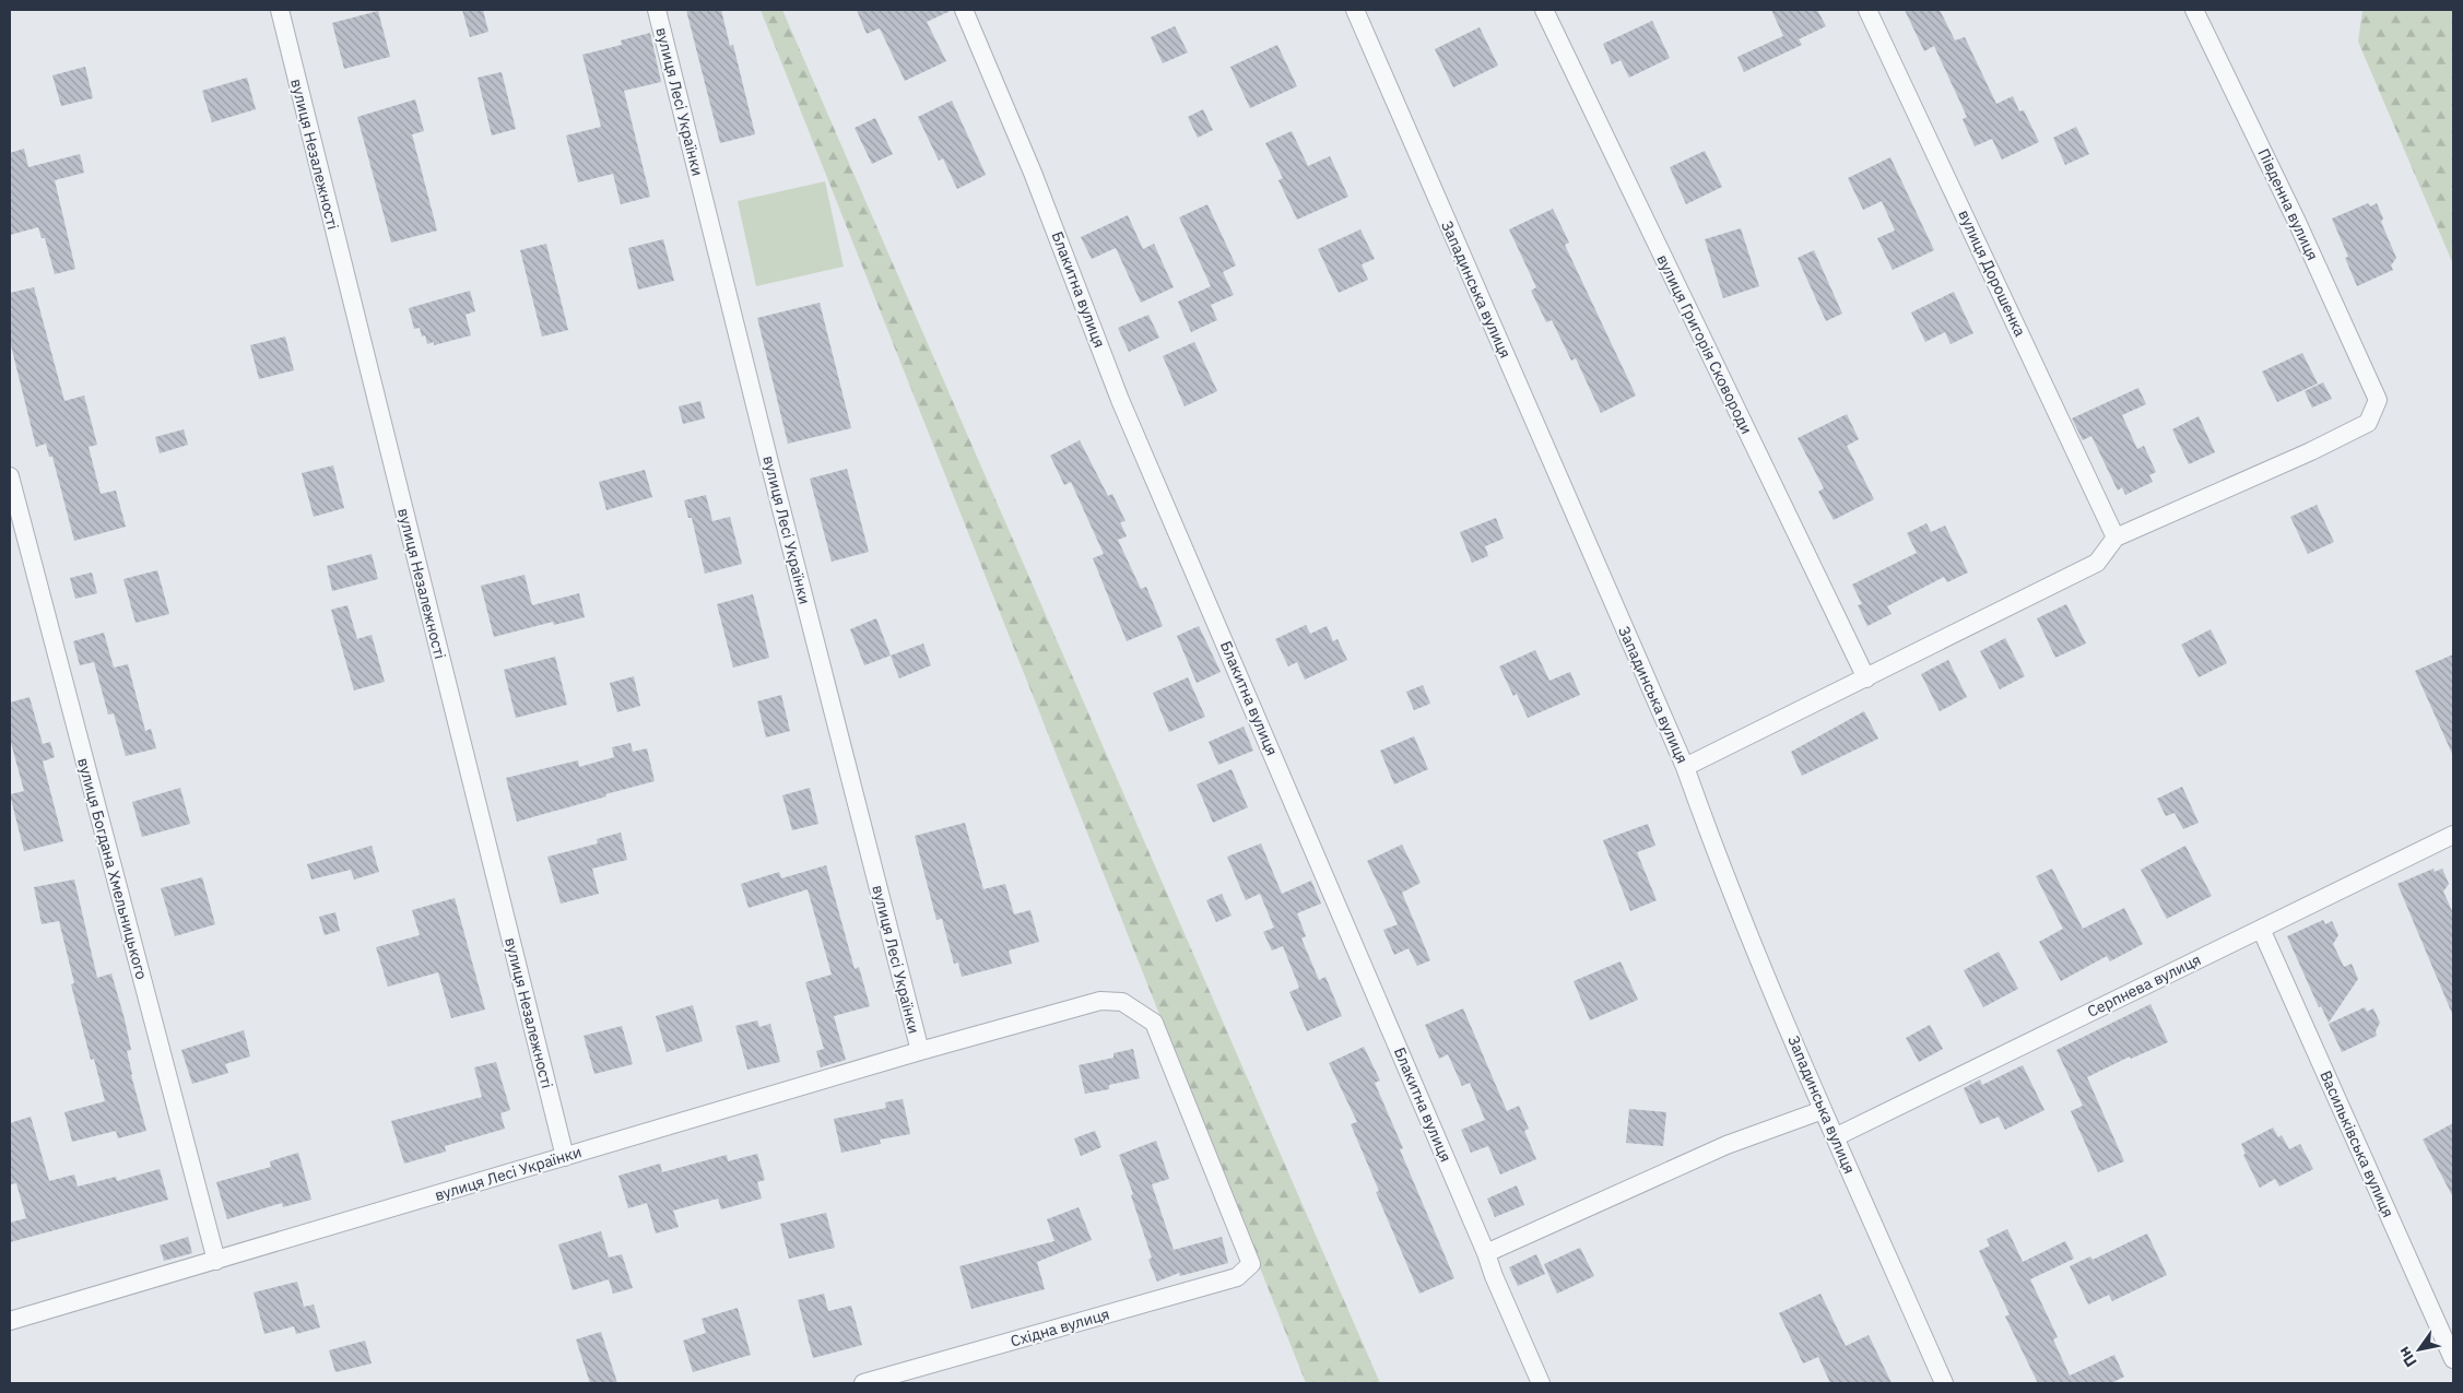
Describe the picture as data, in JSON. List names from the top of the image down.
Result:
{
  "streets": {
    "street": [
      "вулиця Лесі Українки",
      "вулиця Незалежності",
      "Південна вулиця",
      "вулиця Дорошенка",
      "Блакитна вулиця",
      "Западинська вулиця",
      "вулиця Григорія Сковороди",
      "вулиця Богдана Хмельницького",
      "Серпнева вулиця",
      "Васильківська вулиця",
      "Східна вулиця"
    ]
  },
  "crossings": [
    ["вулиця Лесі Українки", "вулиця Незалежності"],
    ["вулиця Лесі Українки", "вулиця Богдана Хмельницького"],
    ["вулиця Лесі Українки", "Східна вулиця"],
    ["Південна вулиця", "вулиця Дорошенка"],
    ["Западинська вулиця", "Серпнева вулиця"],
    ["Серпнева вулиця", "Васильківська вулиця"]
  ],
  "north": "bottom left"
}
